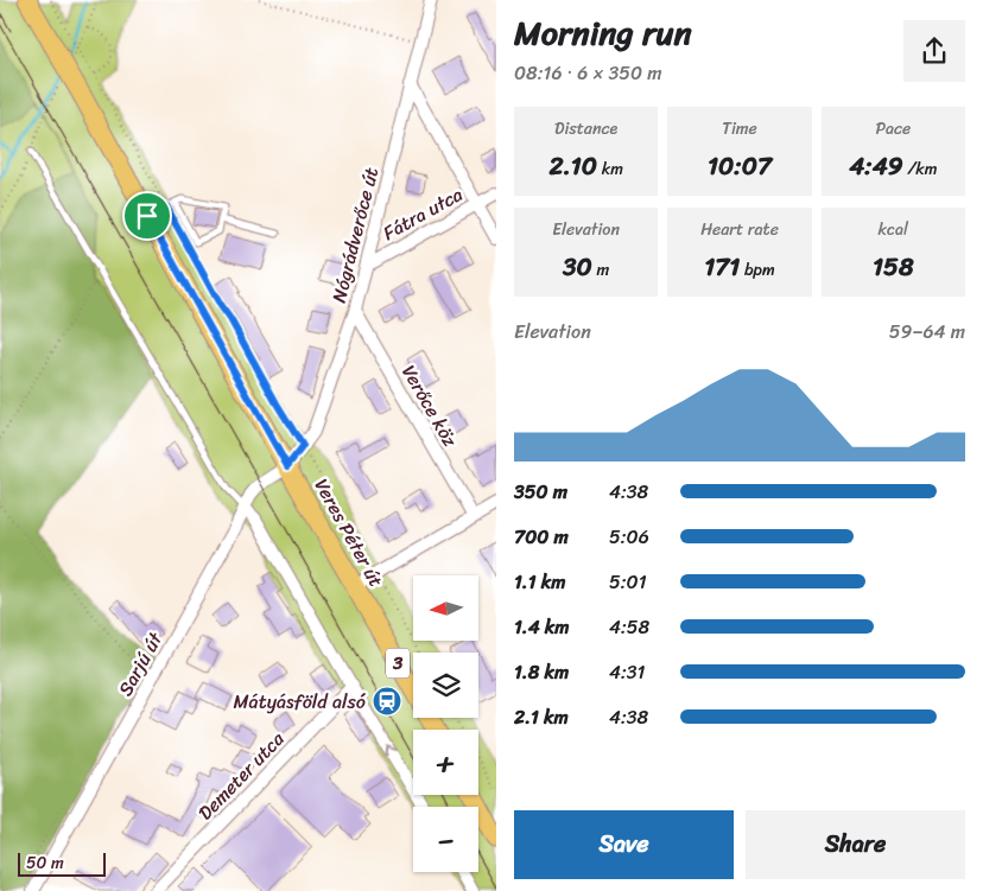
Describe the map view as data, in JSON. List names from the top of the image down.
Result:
{
  "streets": {
    "main road": ["Veres Péter út", "3"],
    "street": [
      "Fátra utca",
      "Nógrádverőce út",
      "Verőce köz",
      "Sarjú út",
      "Demeter utca"
    ]
  },
  "crossings": [
    ["Fátra utca", "Nógrádverőce út"],
    ["Nógrádverőce út", "Verőce köz"],
    ["Nógrádverőce út", "Veres Péter út"],
    ["Nógrádverőce út", "Sarjú út"],
    ["Veres Péter út", "Sarjú út"]
  ],
  "places": {
    "station": ["Mátyásföld alsó"]
  },
  "scale_bar": "50 m",
  "north": "left",
  "page": {
    "heading": ["Morning run", "08:16 · 6 × 350 m"],
    "stats": [
      ["Distance", "2.10 km"],
      ["Time", "10:07"],
      ["Pace", "4:49 /km"],
      ["Elevation", "30 m"],
      ["Heart rate", "171 bpm"],
      ["kcal", "158"]
    ],
    "chart": ["Elevation", "59–64 m"],
    "list": [
      {
        "name": "350 m",
        "note": "4:38"
      },
      {
        "name": "700 m",
        "note": "5:06"
      },
      {
        "name": "1.1 km",
        "note": "5:01"
      },
      {
        "name": "1.4 km",
        "note": "4:58"
      },
      {
        "name": "1.8 km",
        "note": "4:31"
      },
      {
        "name": "2.1 km",
        "note": "4:38"
      }
    ],
    "map_buttons": ["+", "−"],
    "buttons": ["Save", "Share"],
    "scale": "50 m"
  }
}
